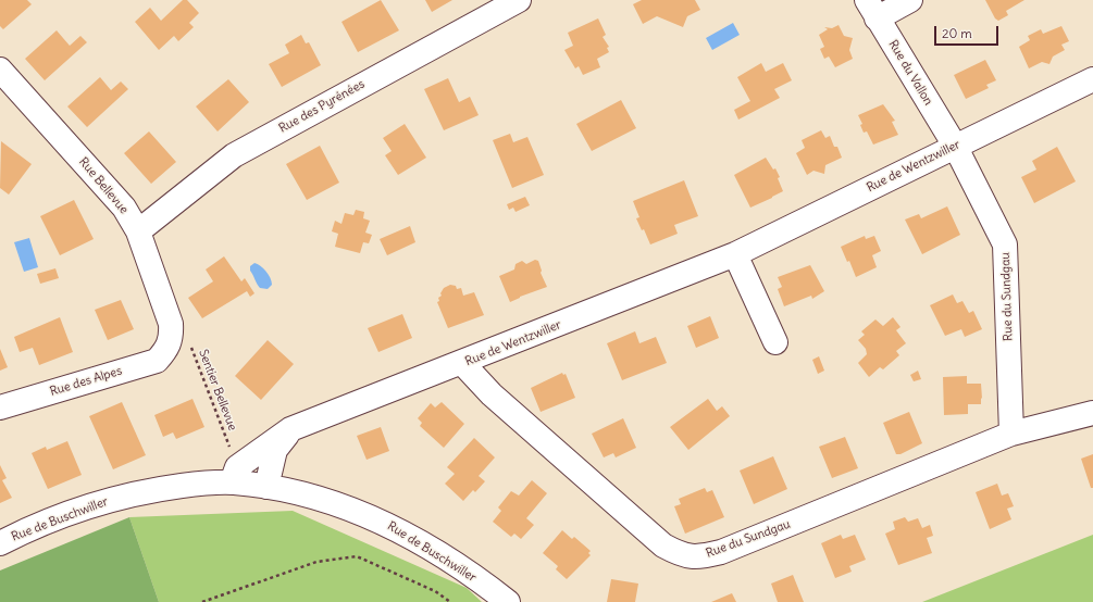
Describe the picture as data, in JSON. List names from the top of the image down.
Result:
{
  "streets": {
    "street": [
      "Rue du Vallon",
      "Rue des Pyrénées",
      "Rue de Wentzwiller",
      "Rue Bellevue",
      "Rue du Sundgau",
      "Rue des Alpes",
      "Rue de Buschwiller"
    ],
    "path": ["Sentier Bellevue"]
  },
  "crossings": [
    ["Rue du Vallon", "Rue de Wentzwiller"],
    ["Rue du Vallon", "Rue du Sundgau"],
    ["Rue des Pyrénées", "Rue Bellevue"],
    ["Rue de Wentzwiller", "Rue du Sundgau"],
    ["Rue de Wentzwiller", "Sentier Bellevue"],
    ["Rue de Wentzwiller", "Rue de Buschwiller"],
    ["Rue Bellevue", "Rue des Alpes"],
    ["Rue Bellevue", "Sentier Bellevue"],
    ["Rue des Alpes", "Sentier Bellevue"],
    ["Sentier Bellevue", "Rue de Buschwiller"]
  ],
  "scale_bar": "20 m"
}
